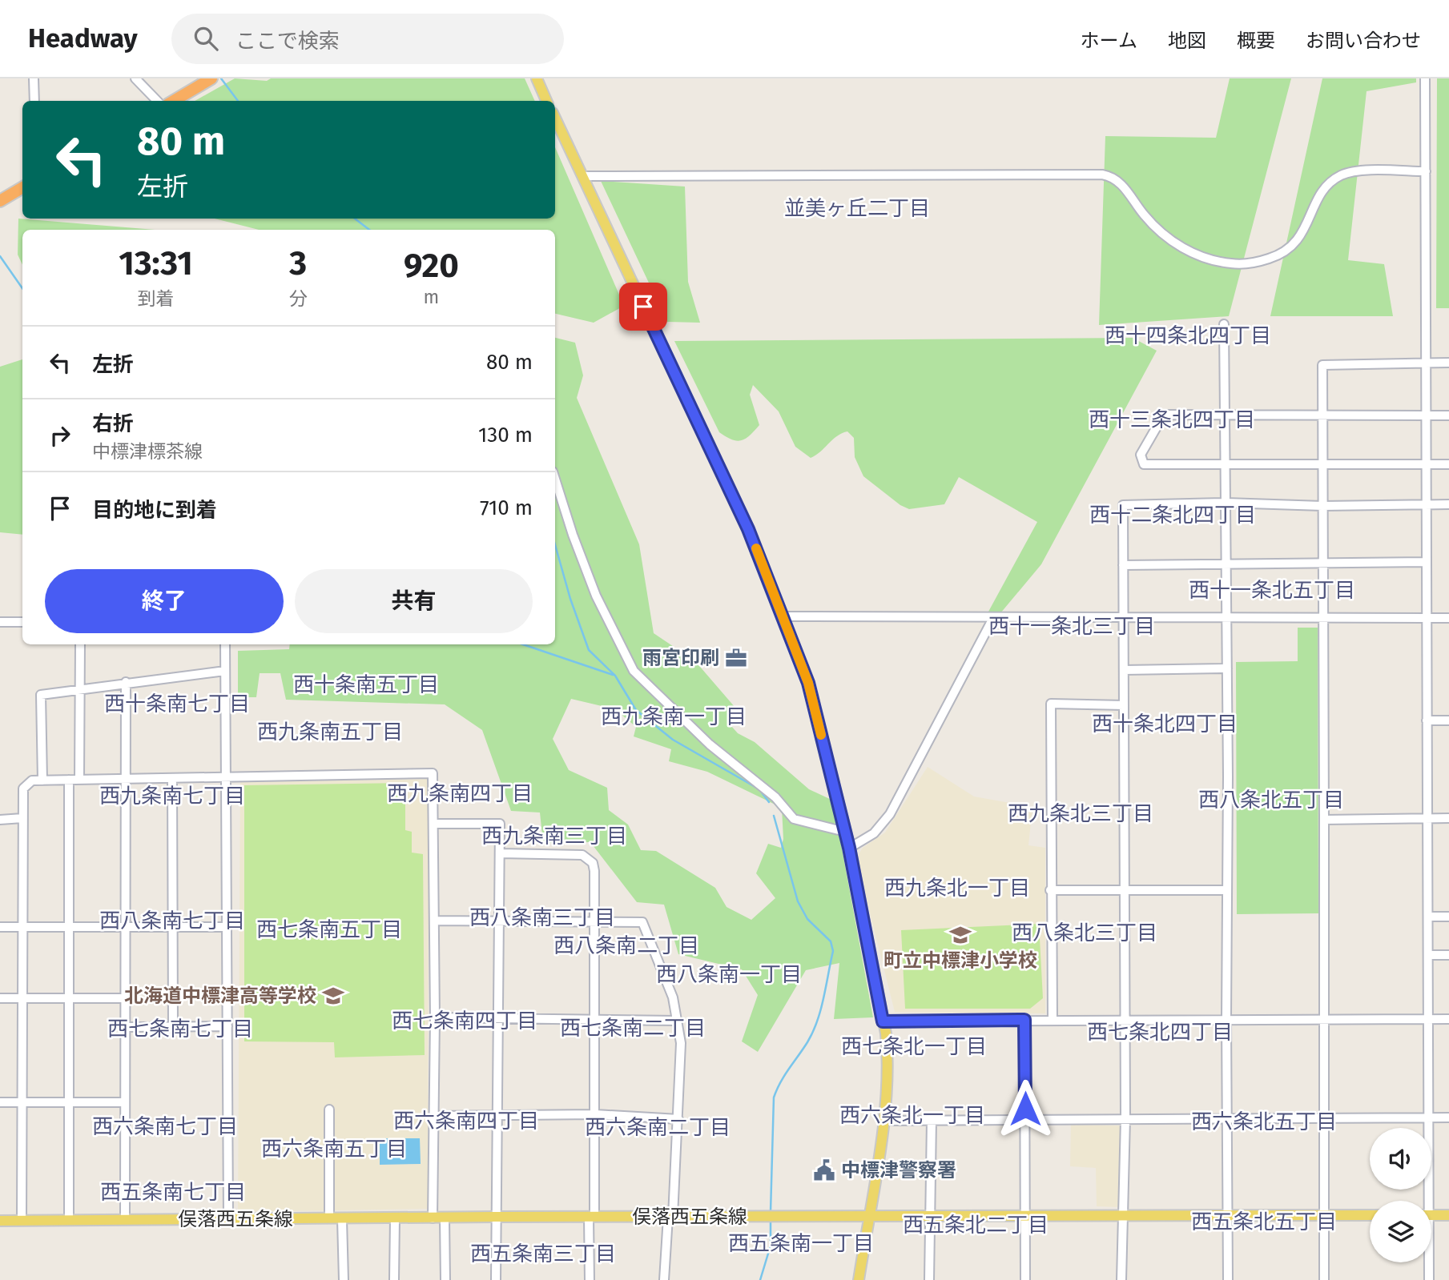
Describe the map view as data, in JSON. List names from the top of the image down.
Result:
{
  "streets": {
    "main road": ["俣落西五条線"]
  },
  "districts": [
    "並美ヶ丘二丁目",
    "西十四条北四丁目",
    "西十三条北四丁目",
    "西十二条北四丁目",
    "西十一条北五丁目",
    "西十一条北三丁目",
    "西十条南五丁目",
    "西十条南七丁目",
    "西九条南一丁目",
    "西十条北四丁目",
    "西九条南五丁目",
    "西九条南四丁目",
    "西九条南七丁目",
    "西八条北五丁目",
    "西九条北三丁目",
    "西九条南三丁目",
    "西九条北一丁目",
    "西八条南三丁目",
    "西八条南七丁目",
    "西七条南五丁目",
    "西八条北三丁目",
    "西八条南二丁目",
    "西八条南一丁目",
    "西七条南四丁目",
    "西七条南二丁目",
    "西七条南七丁目",
    "西七条北四丁目",
    "西七条北一丁目",
    "西六条北一丁目",
    "西六条南四丁目",
    "西六条北五丁目",
    "西六条南七丁目",
    "西六条南二丁目",
    "西六条南五丁目",
    "西五条南七丁目",
    "西五条北五丁目",
    "西五条北二丁目",
    "西五条南一丁目",
    "西五条南三丁目"
  ],
  "places": {
    "office": ["雨宮印刷"],
    "school or university": ["町立中標津小学校", "北海道中標津高等学校"],
    "public building": ["中標津警察署"]
  },
  "page": {
    "header": "Headway",
    "search": "ここで検索",
    "nav": [
      "ホーム",
      "地図",
      "概要",
      "お問い合わせ"
    ],
    "turn": ["80 m", "左折"],
    "eta": [
      "13:31",
      "到着",
      "3",
      "分",
      "920",
      "m"
    ],
    "list": [
      {
        "name": "左折",
        "value": "80 m"
      },
      {
        "name": "右折",
        "note": "中標津標茶線",
        "value": "130 m"
      },
      {
        "name": "目的地に到着",
        "value": "710 m"
      }
    ],
    "buttons": ["終了", "共有"]
  }
}
